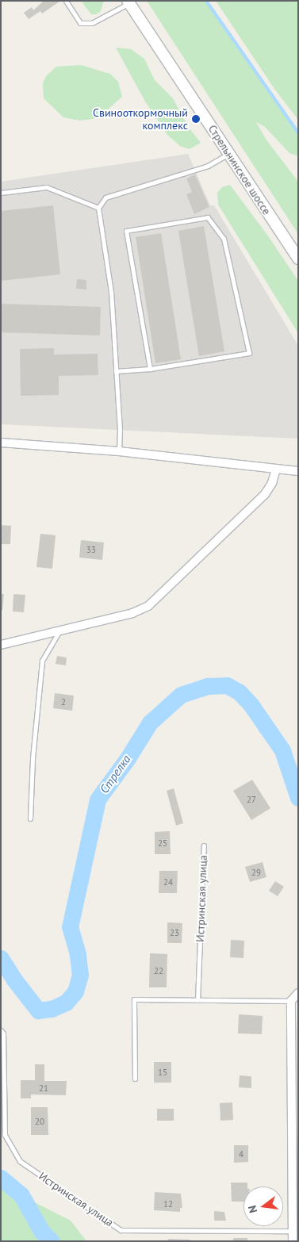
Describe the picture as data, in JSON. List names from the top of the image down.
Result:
{
  "streets": {
    "main road": ["Стрельнинское шоссе"],
    "lane": ["Истринская улица"]
  },
  "water": ["Стрелка"],
  "places": ["Свинооткормочный комплекс"],
  "house_numbers": [
    "33",
    "2",
    "27",
    "25",
    "29",
    "24",
    "23",
    "22",
    "15",
    "21",
    "20",
    "4",
    "12"
  ],
  "north": "left"
}
